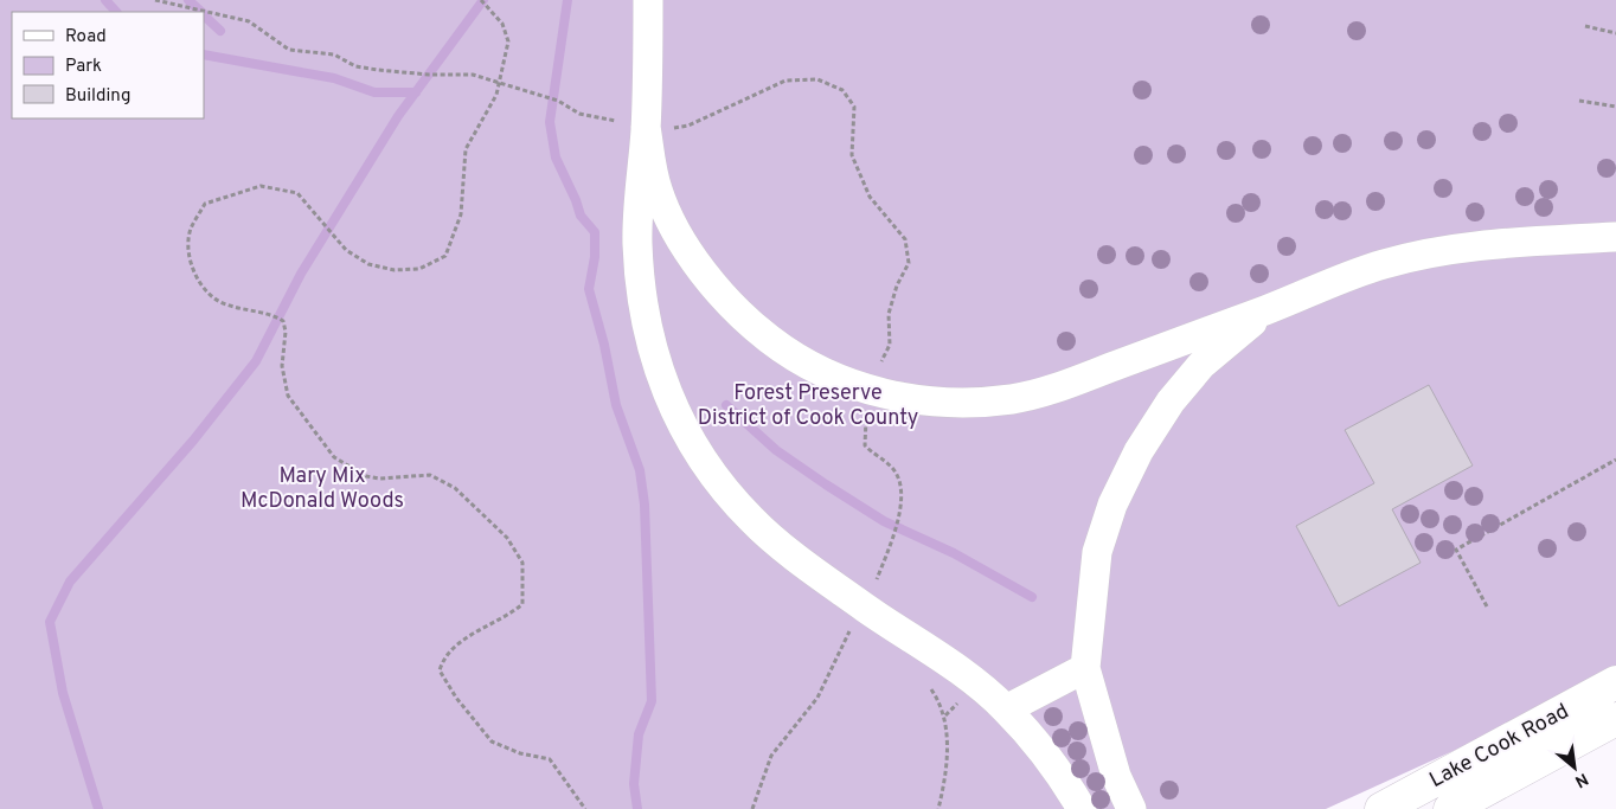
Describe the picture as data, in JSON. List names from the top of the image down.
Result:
{
  "streets": {
    "main road": ["Lake Cook Road"]
  },
  "parks": ["Forest Preserve District of Cook County", "Mary Mix McDonald Woods"],
  "legend": ["Road", "Park", "Building"],
  "north": "bottom right"
}
